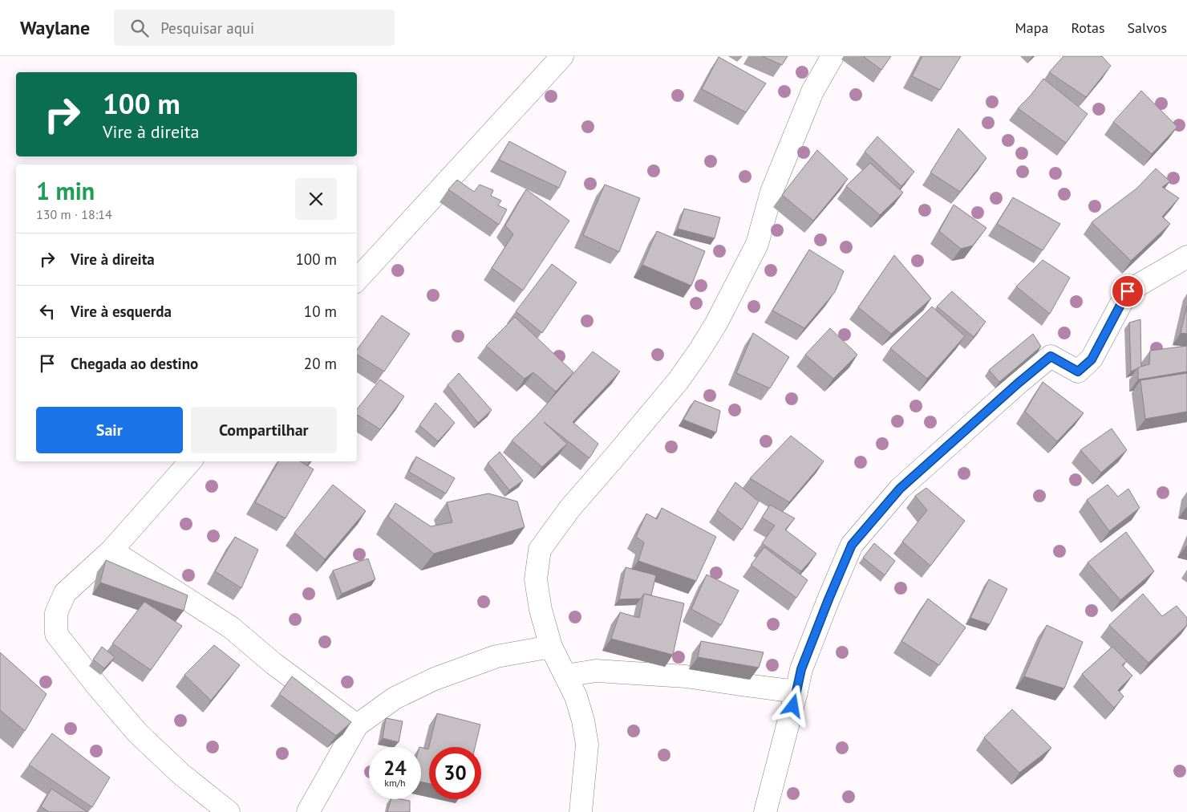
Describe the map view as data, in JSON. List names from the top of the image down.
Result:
{
  "page": {
    "header": "Waylane",
    "search": "Pesquisar aqui",
    "nav": ["Mapa", "Rotas", "Salvos"],
    "turn": ["100 m", "Vire à direita"],
    "heading": ["1 min", "130 m · 18:14"],
    "list": [
      {
        "name": "Vire à direita",
        "value": "100 m"
      },
      {
        "name": "Vire à esquerda",
        "value": "10 m"
      },
      {
        "name": "Chegada ao destino",
        "value": "20 m"
      }
    ],
    "buttons": ["Sair", "Compartilhar"],
    "speed": "24 km/h",
    "limit": "30"
  }
}
